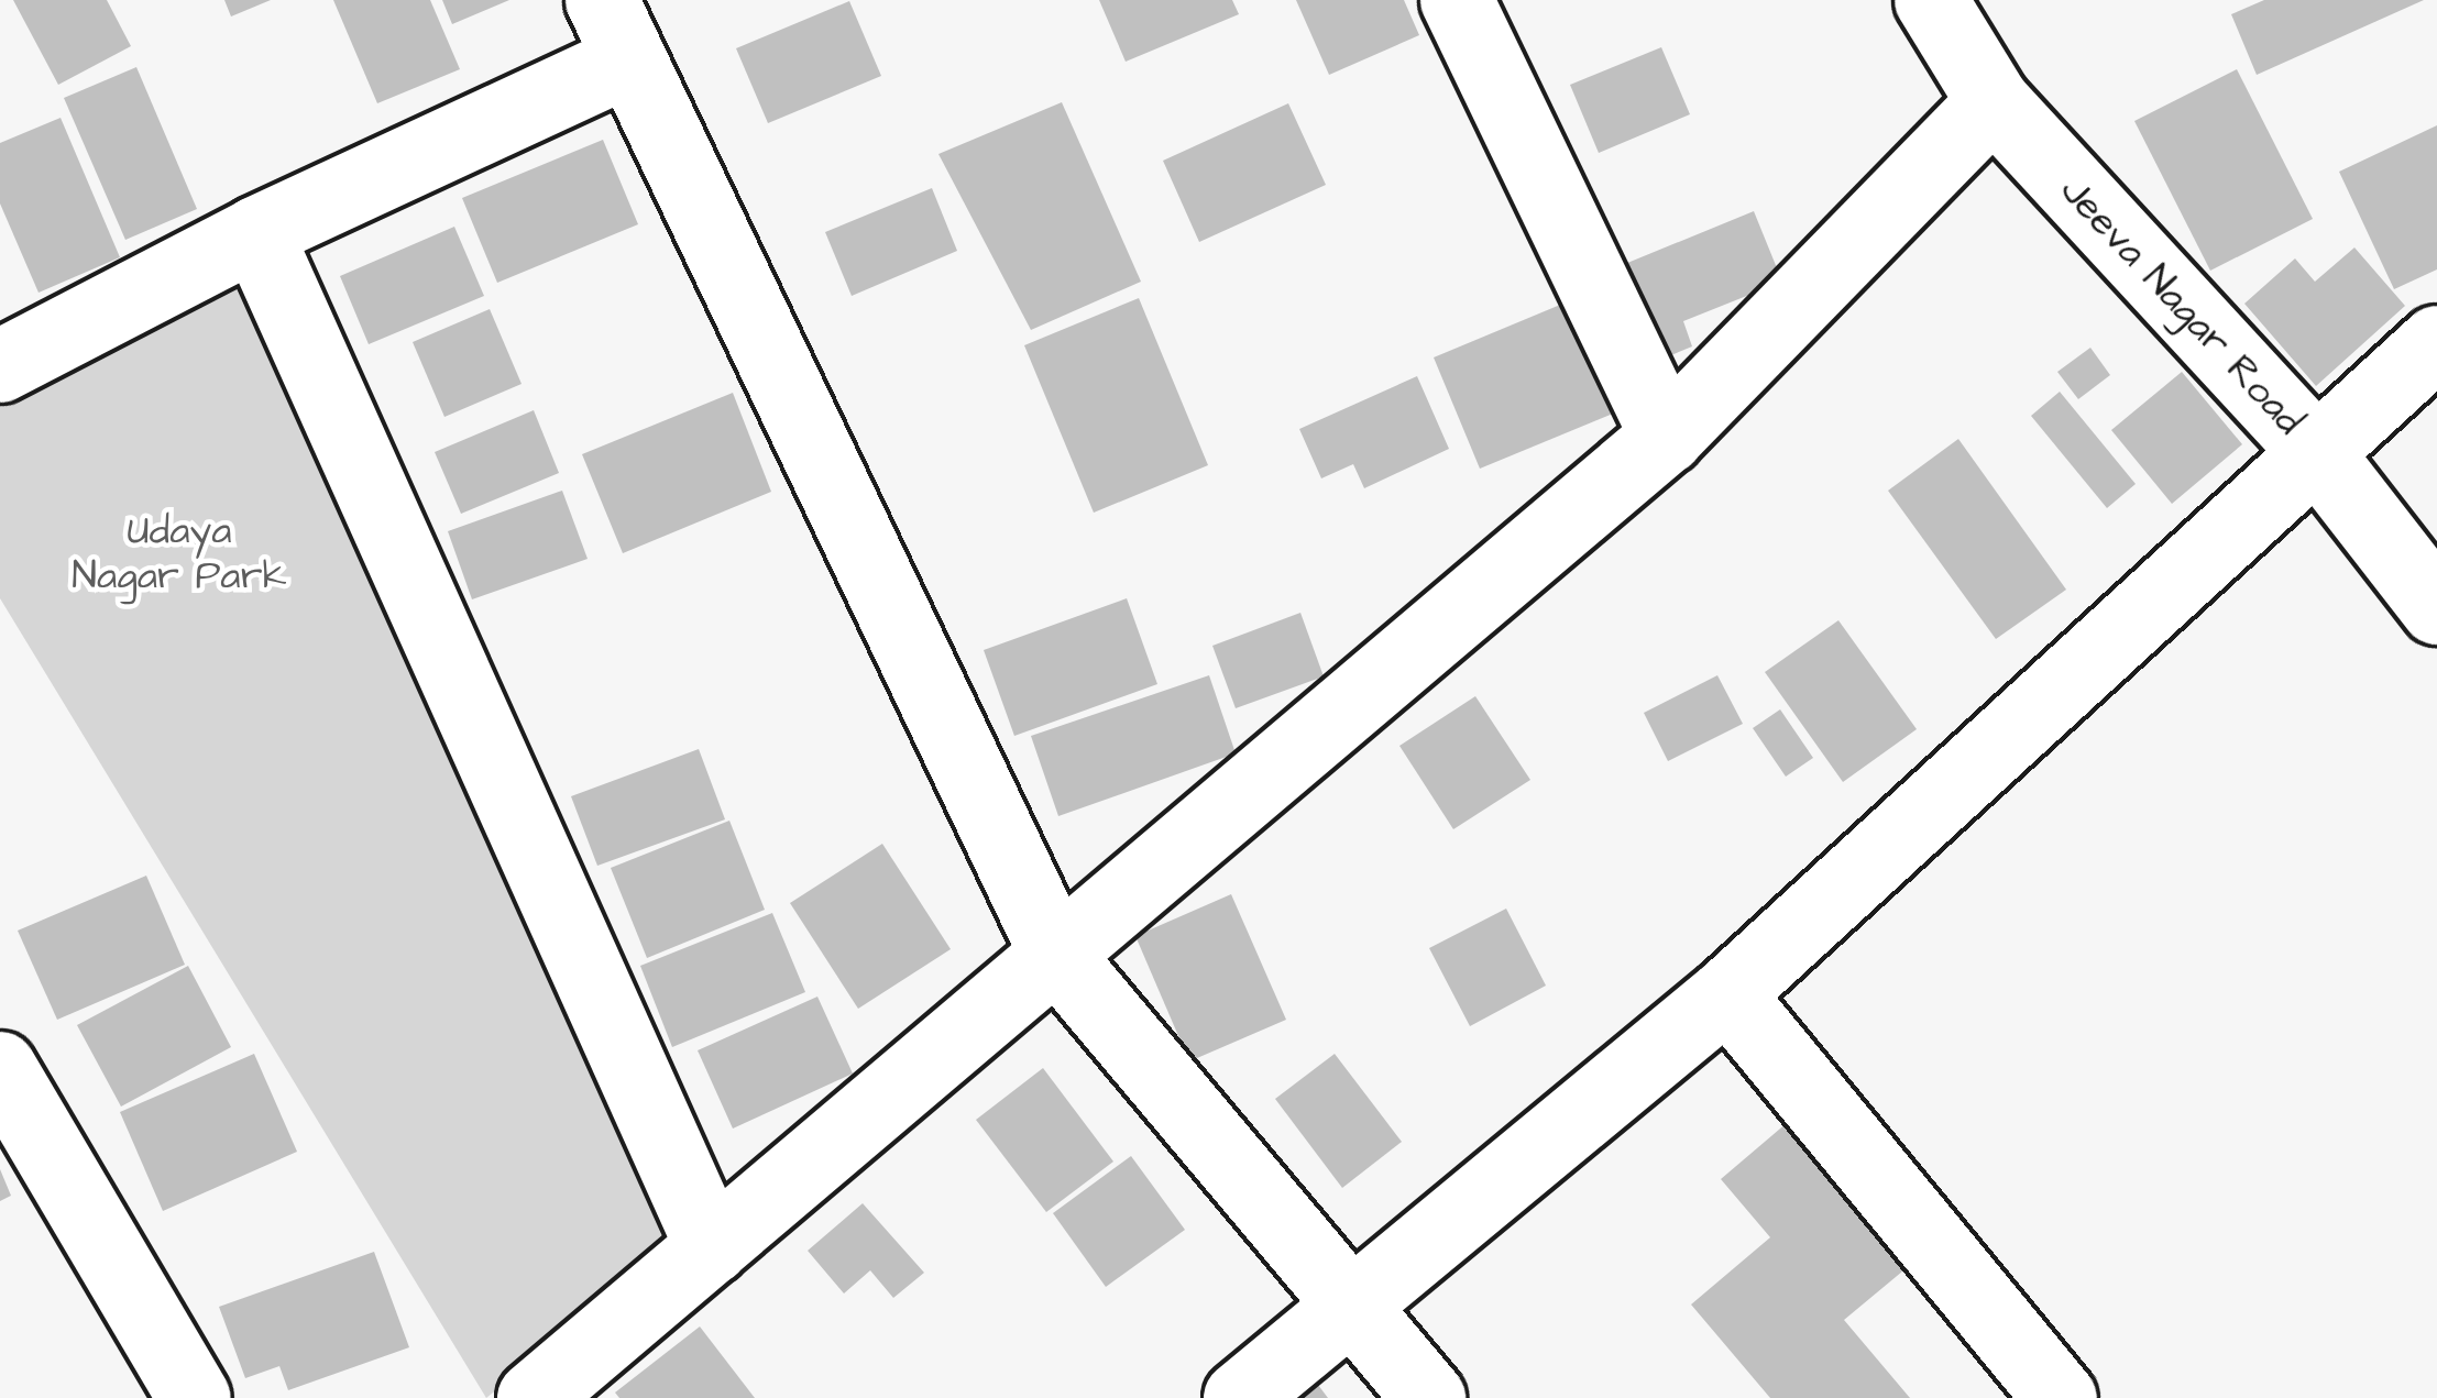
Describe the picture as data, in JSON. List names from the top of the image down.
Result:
{
  "streets": {
    "street": ["Jeeva Nagar Road"]
  },
  "parks": ["Udaya Nagar Park"]
}
